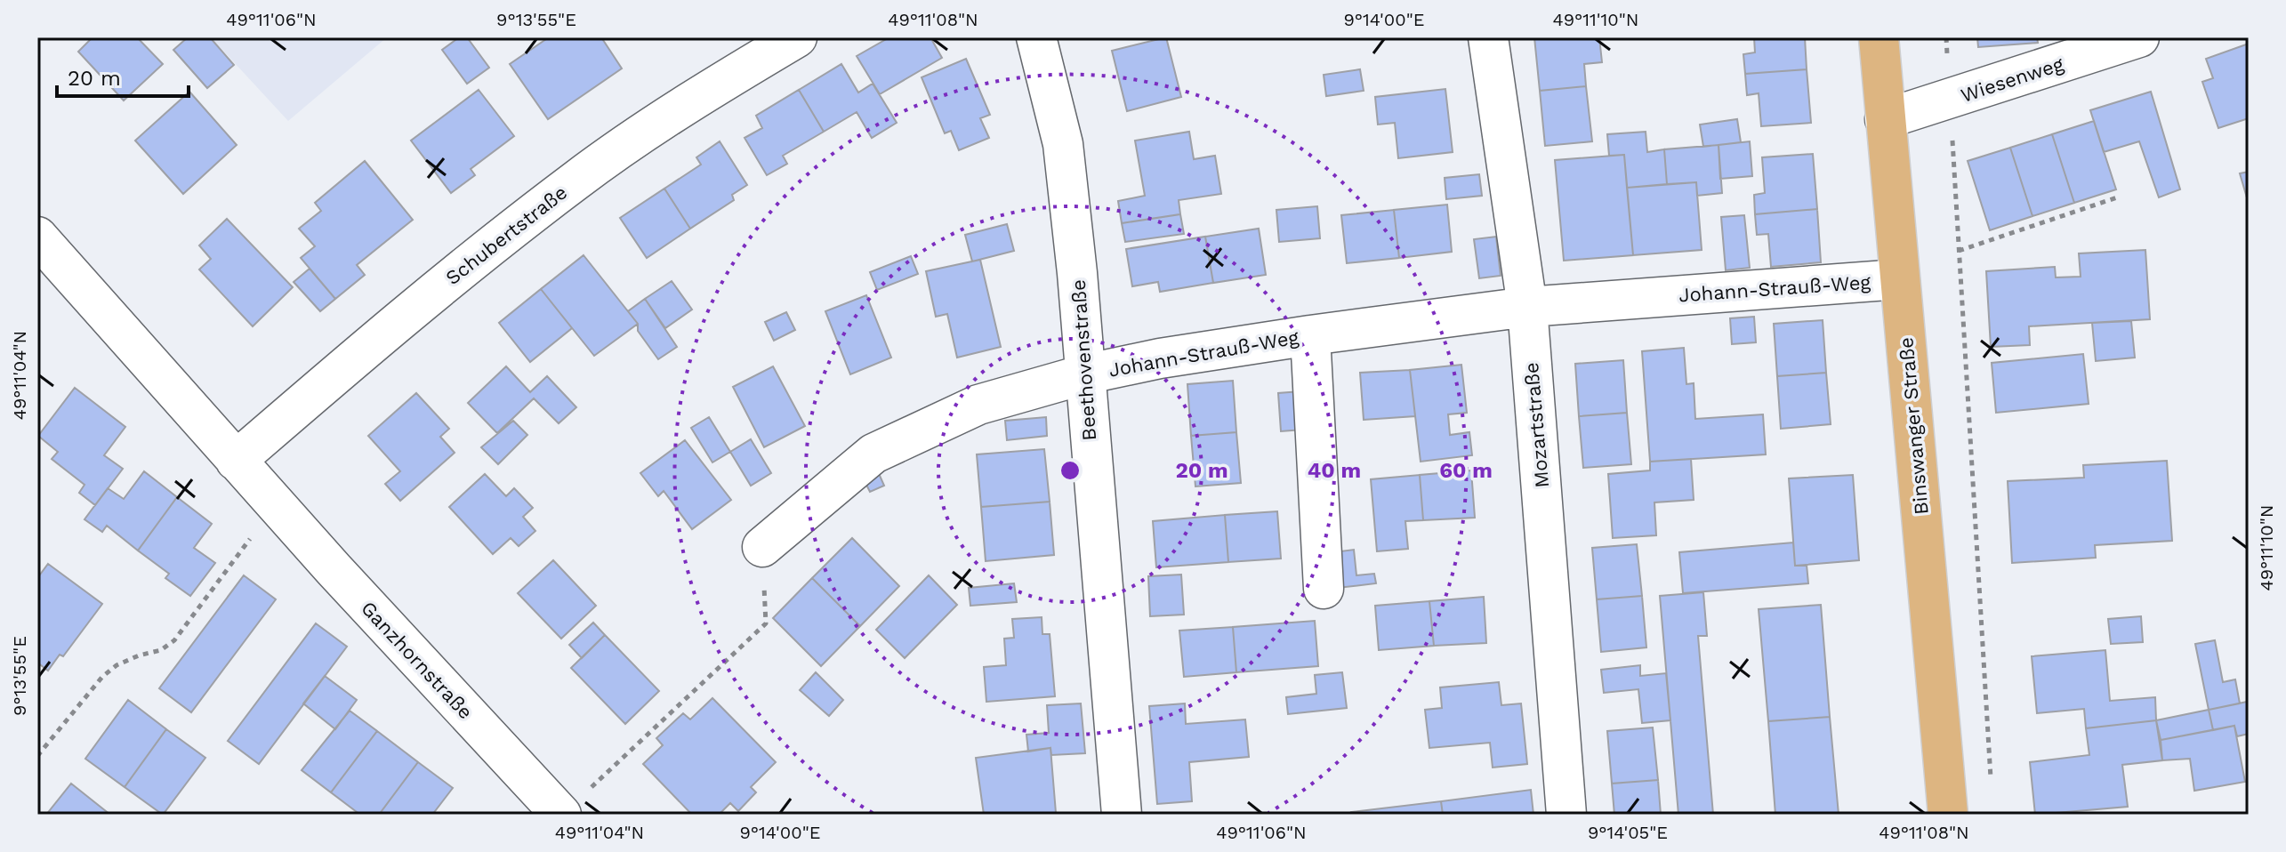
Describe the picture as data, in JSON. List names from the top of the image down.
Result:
{
  "streets": {
    "main road": ["Binswanger Straße"],
    "street": [
      "Wiesenweg",
      "Schubertstraße",
      "Johann-Strauß-Weg",
      "Beethovenstraße",
      "Mozartstraße",
      "Ganzhornstraße"
    ]
  },
  "crossings": [
    ["Wiesenweg", "Binswanger Straße"],
    ["Schubertstraße", "Ganzhornstraße"],
    ["Johann-Strauß-Weg", "Beethovenstraße"],
    ["Johann-Strauß-Weg", "Mozartstraße"],
    ["Johann-Strauß-Weg", "Binswanger Straße"]
  ],
  "scale_bar": "20 m",
  "coordinates": [
    "49°11'06\"N",
    "9°13'55\"E",
    "49°11'08\"N",
    "9°14'00\"E",
    "49°11'10\"N",
    "49°11'04\"N",
    "9°14'05\"E"
  ],
  "rings": ["20 m", "40 m", "60 m"]
}
